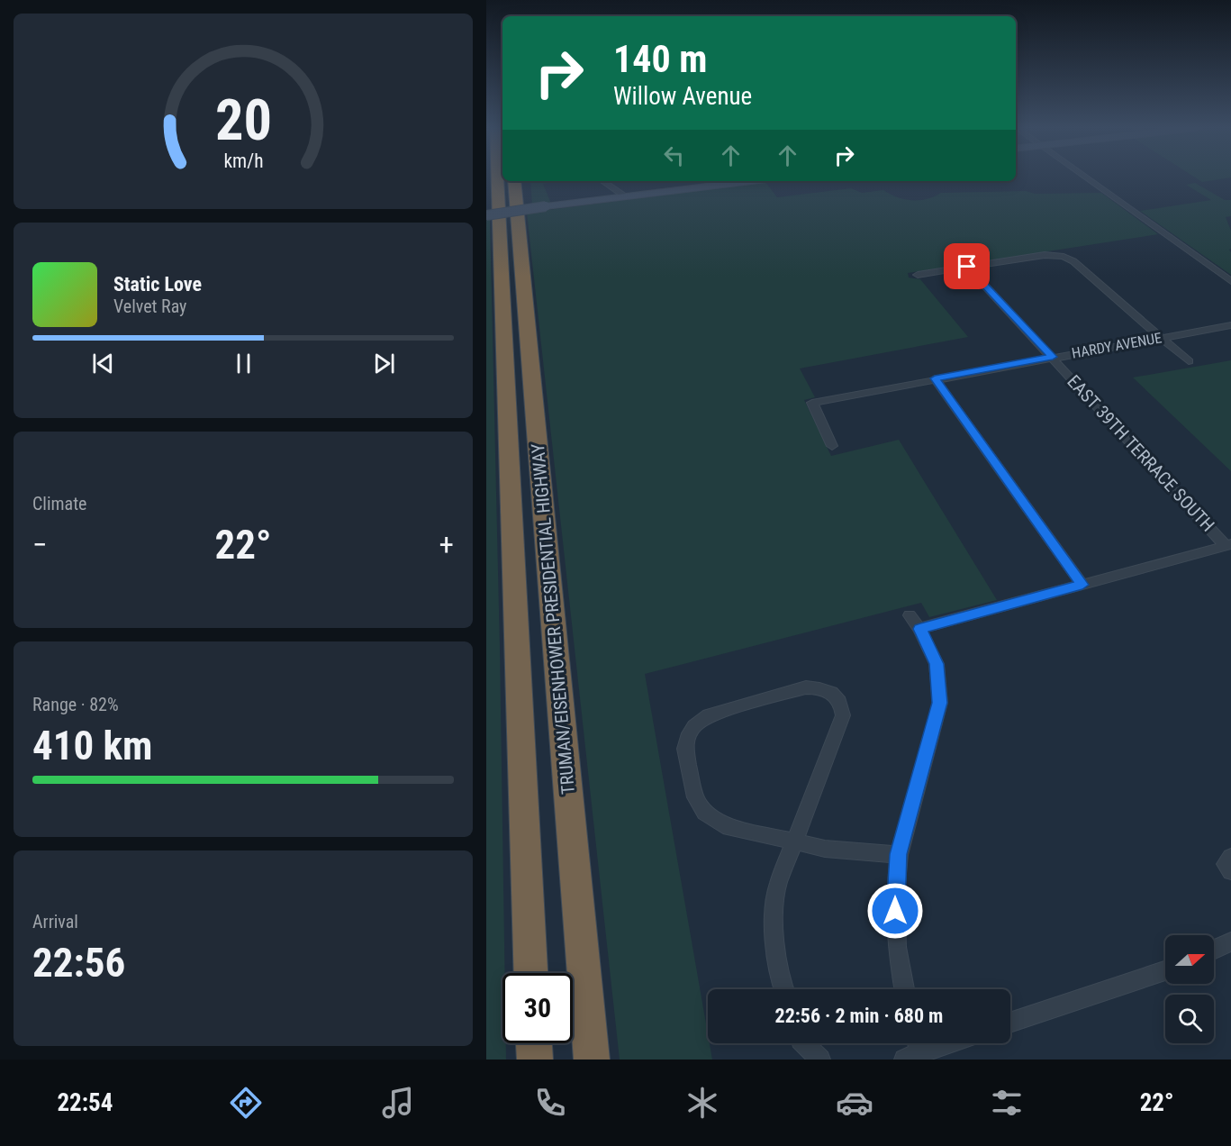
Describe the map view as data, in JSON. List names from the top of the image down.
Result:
{
  "streets": {
    "highway": ["TRUMAN/EISENHOWER PRESIDENTIAL HIGHWAY"],
    "street": ["HARDY AVENUE", "EAST 39TH TERRACE SOUTH"]
  },
  "crossings": [
    ["HARDY AVENUE", "EAST 39TH TERRACE SOUTH"]
  ],
  "north": "right",
  "page": {
    "turn": ["140 m", "Willow Avenue"],
    "song": ["Static Love", "Velvet Ray"],
    "tile": [
      "Climate",
      ["Range · 82%", "410 km"],
      ["Arrival", "22:56"]
    ],
    "heat": ["−", "22°", "+"],
    "limit": "30",
    "trip": "22:56 · 2 min · 680 m",
    "tabs": ["22:54", "22°"],
    "gauge": ["20", "km/h"]
  }
}
